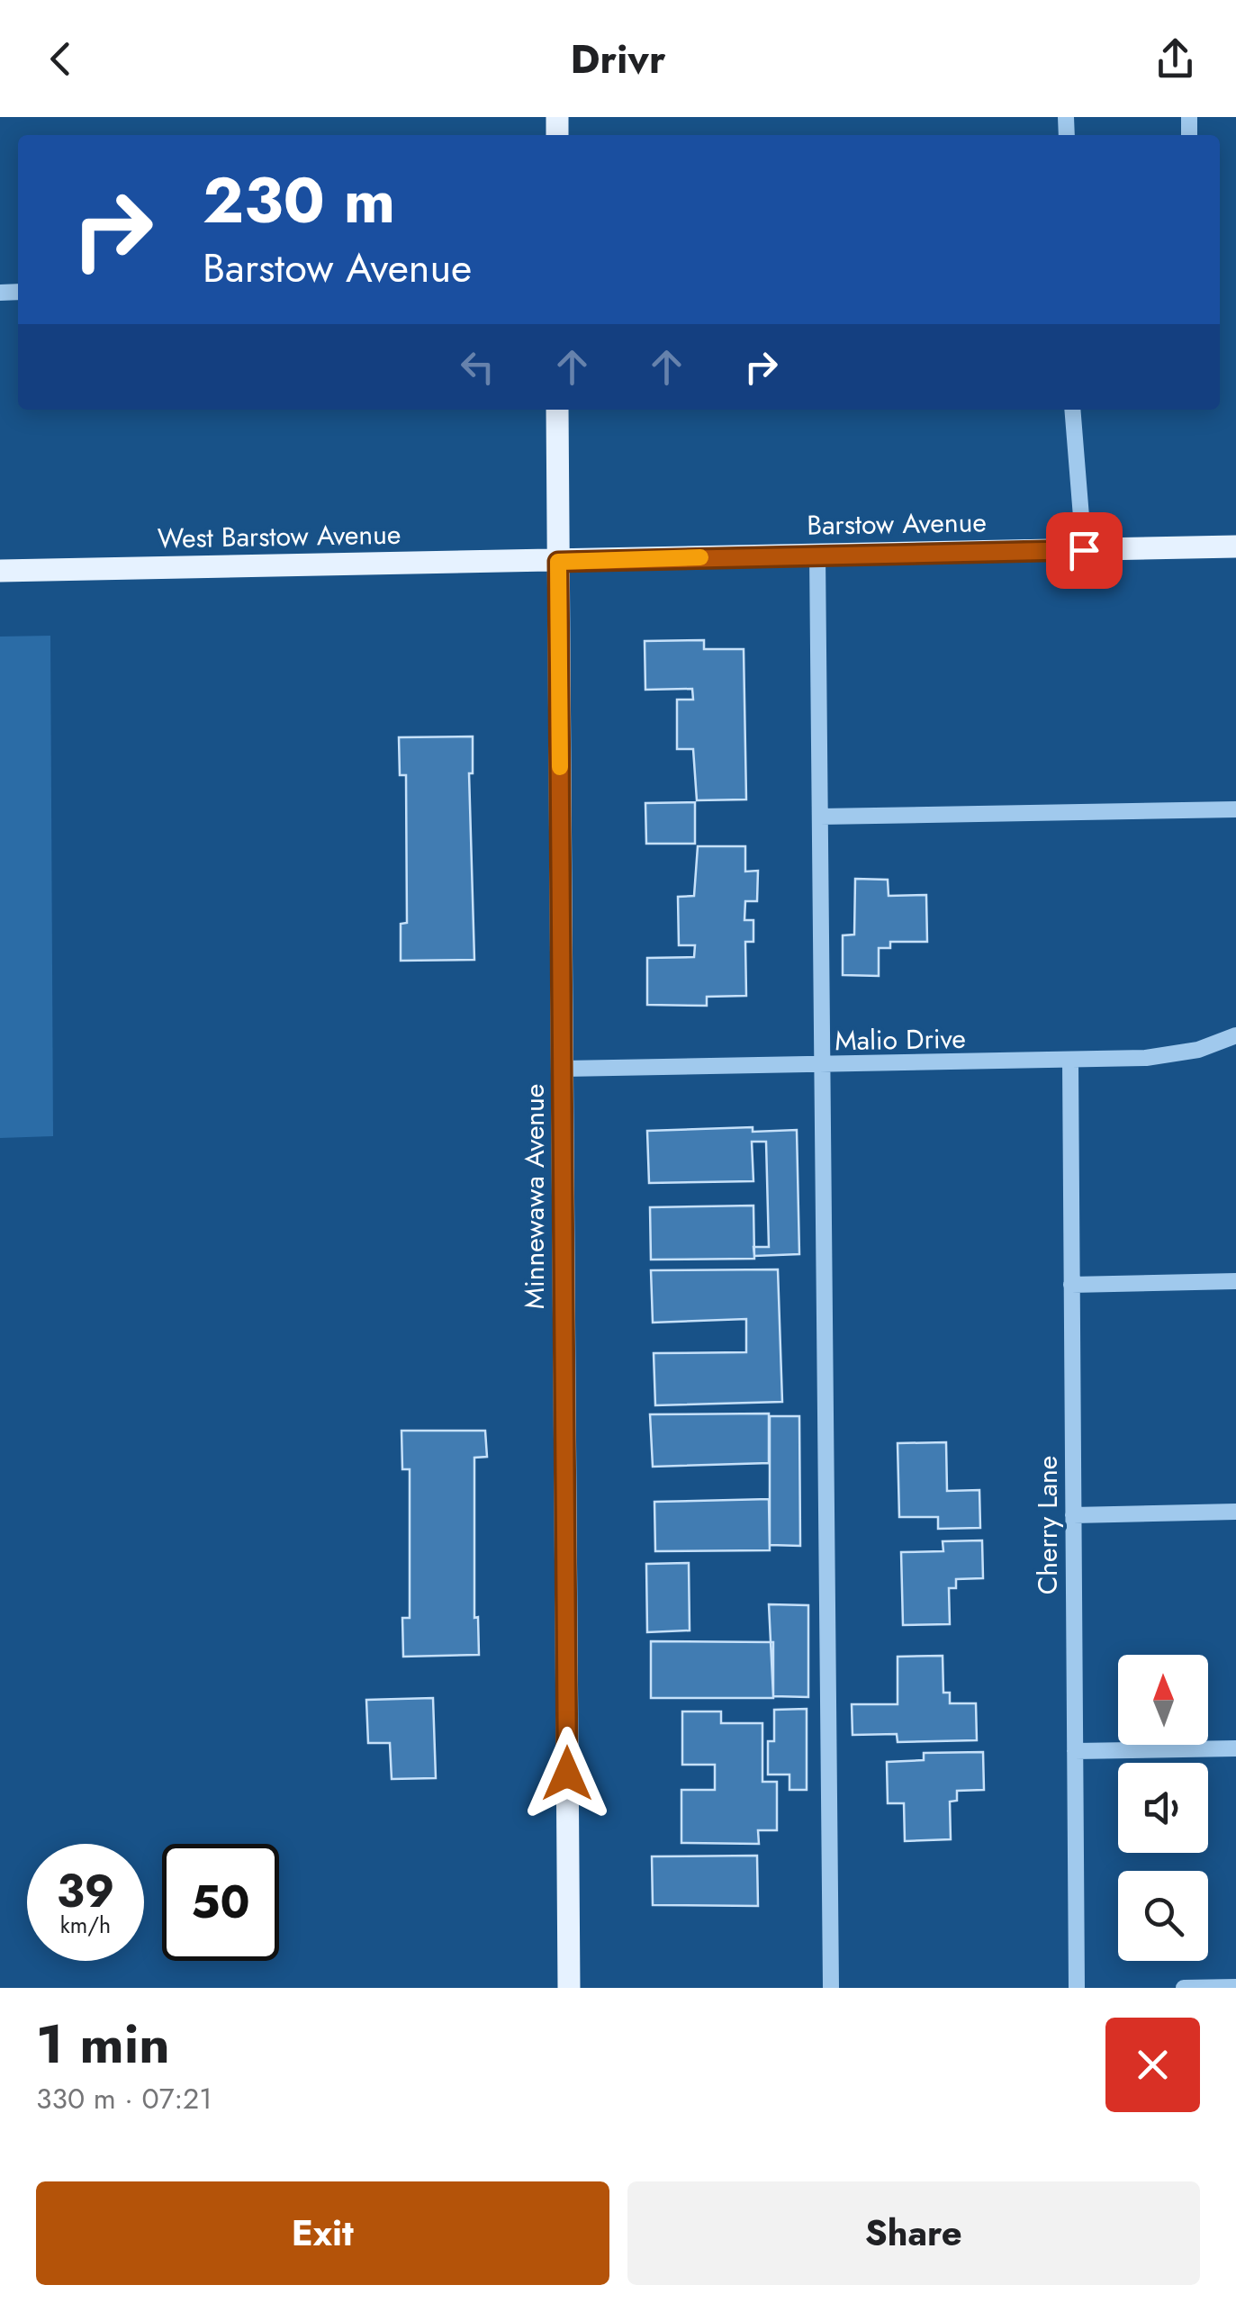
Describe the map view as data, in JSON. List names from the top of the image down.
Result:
{
  "streets": {
    "main road": ["Barstow Avenue", "West Barstow Avenue", "Minnewawa Avenue"],
    "street": ["Malio Drive", "Cherry Lane"]
  },
  "crossings": [
    ["Barstow Avenue", "West Barstow Avenue"],
    ["Barstow Avenue", "Minnewawa Avenue"],
    ["West Barstow Avenue", "Minnewawa Avenue"],
    ["Malio Drive", "Minnewawa Avenue"],
    ["Malio Drive", "Cherry Lane"]
  ],
  "north": "top",
  "page": {
    "header": "Drivr",
    "turn": ["230 m", "Barstow Avenue"],
    "speed": "39 km/h",
    "limit": "50",
    "heading": ["1 min", "330 m · 07:21"],
    "buttons": ["Exit", "Share"]
  }
}
